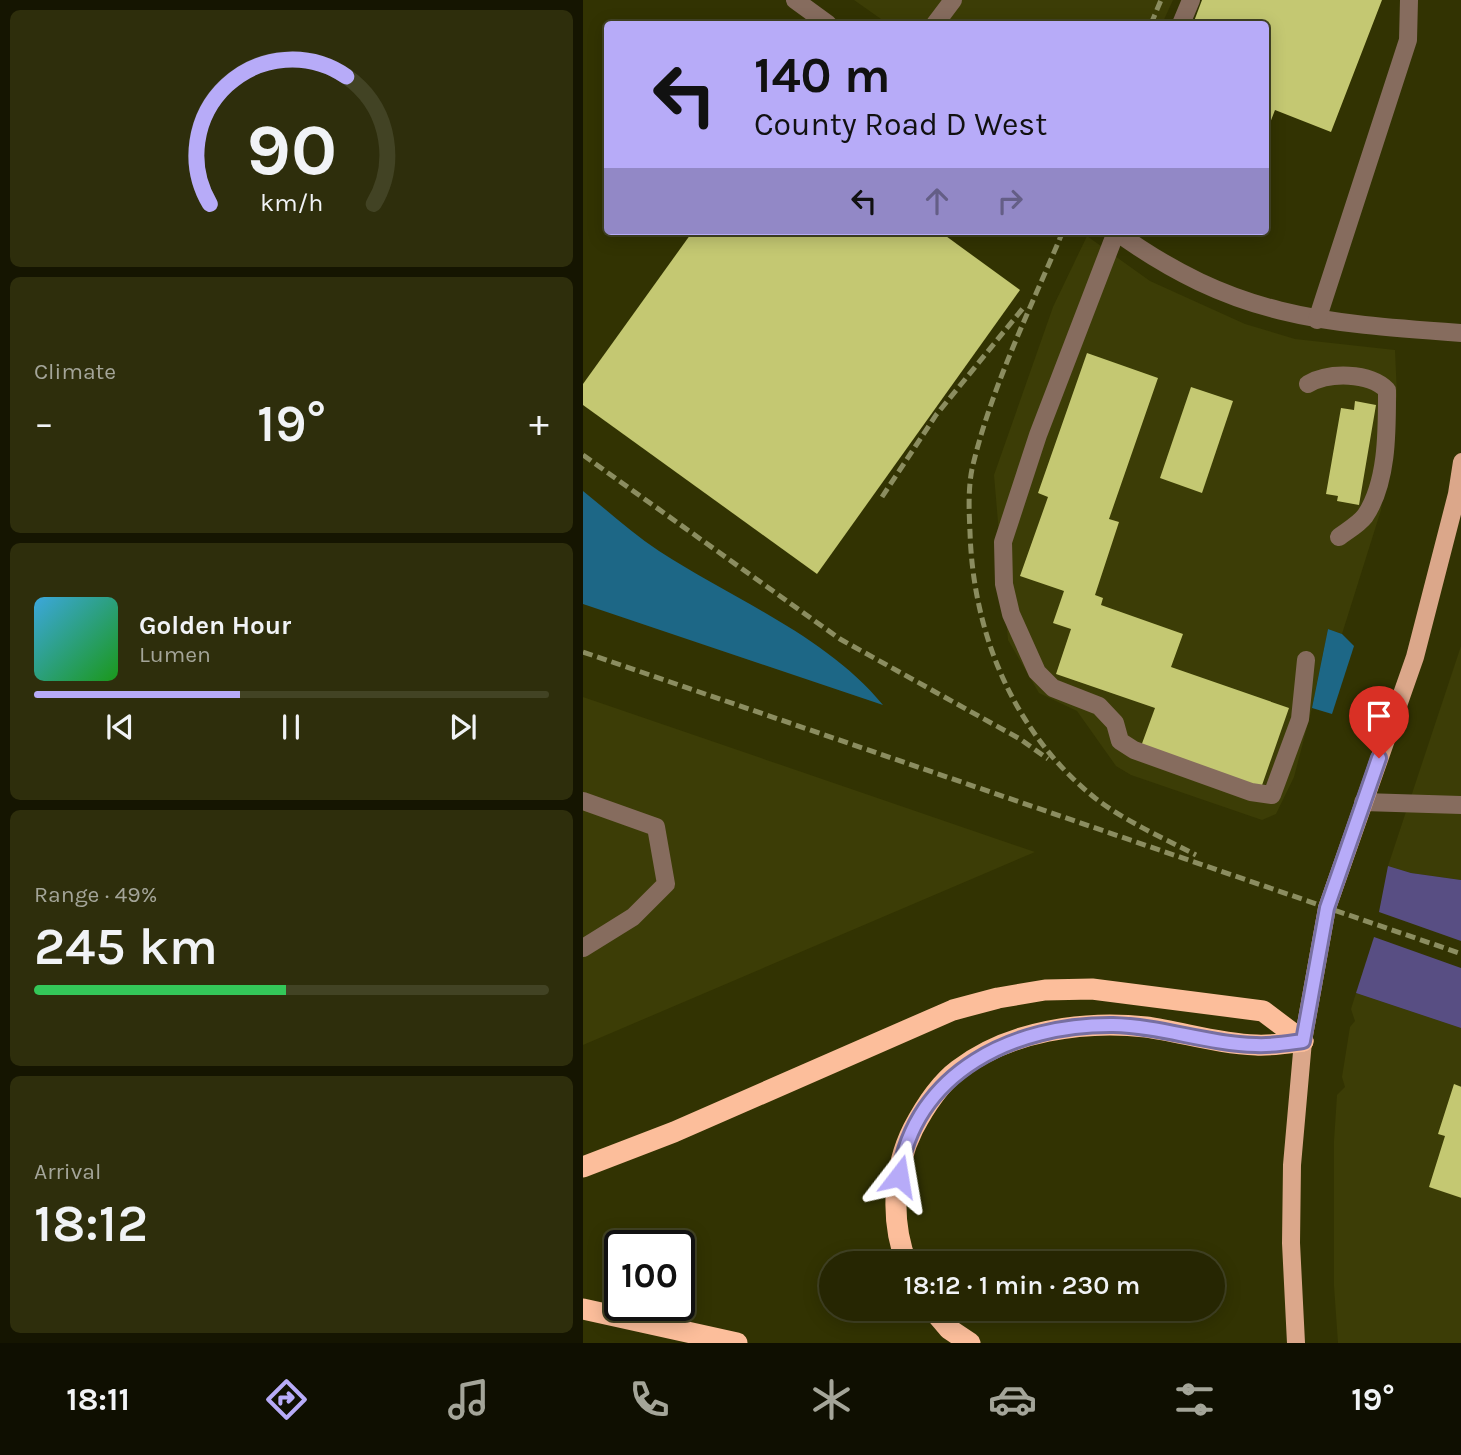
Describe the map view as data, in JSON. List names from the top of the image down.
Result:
{
  "page": {
    "turn": ["140 m", "County Road D West"],
    "tile": [
      "Climate",
      ["Range · 49%", "245 km"],
      ["Arrival", "18:12"]
    ],
    "heat": ["−", "19°", "+"],
    "song": ["Golden Hour", "Lumen"],
    "limit": "100",
    "trip": "18:12 · 1 min · 230 m",
    "tabs": ["18:11", "19°"],
    "gauge": ["90", "km/h"]
  }
}
